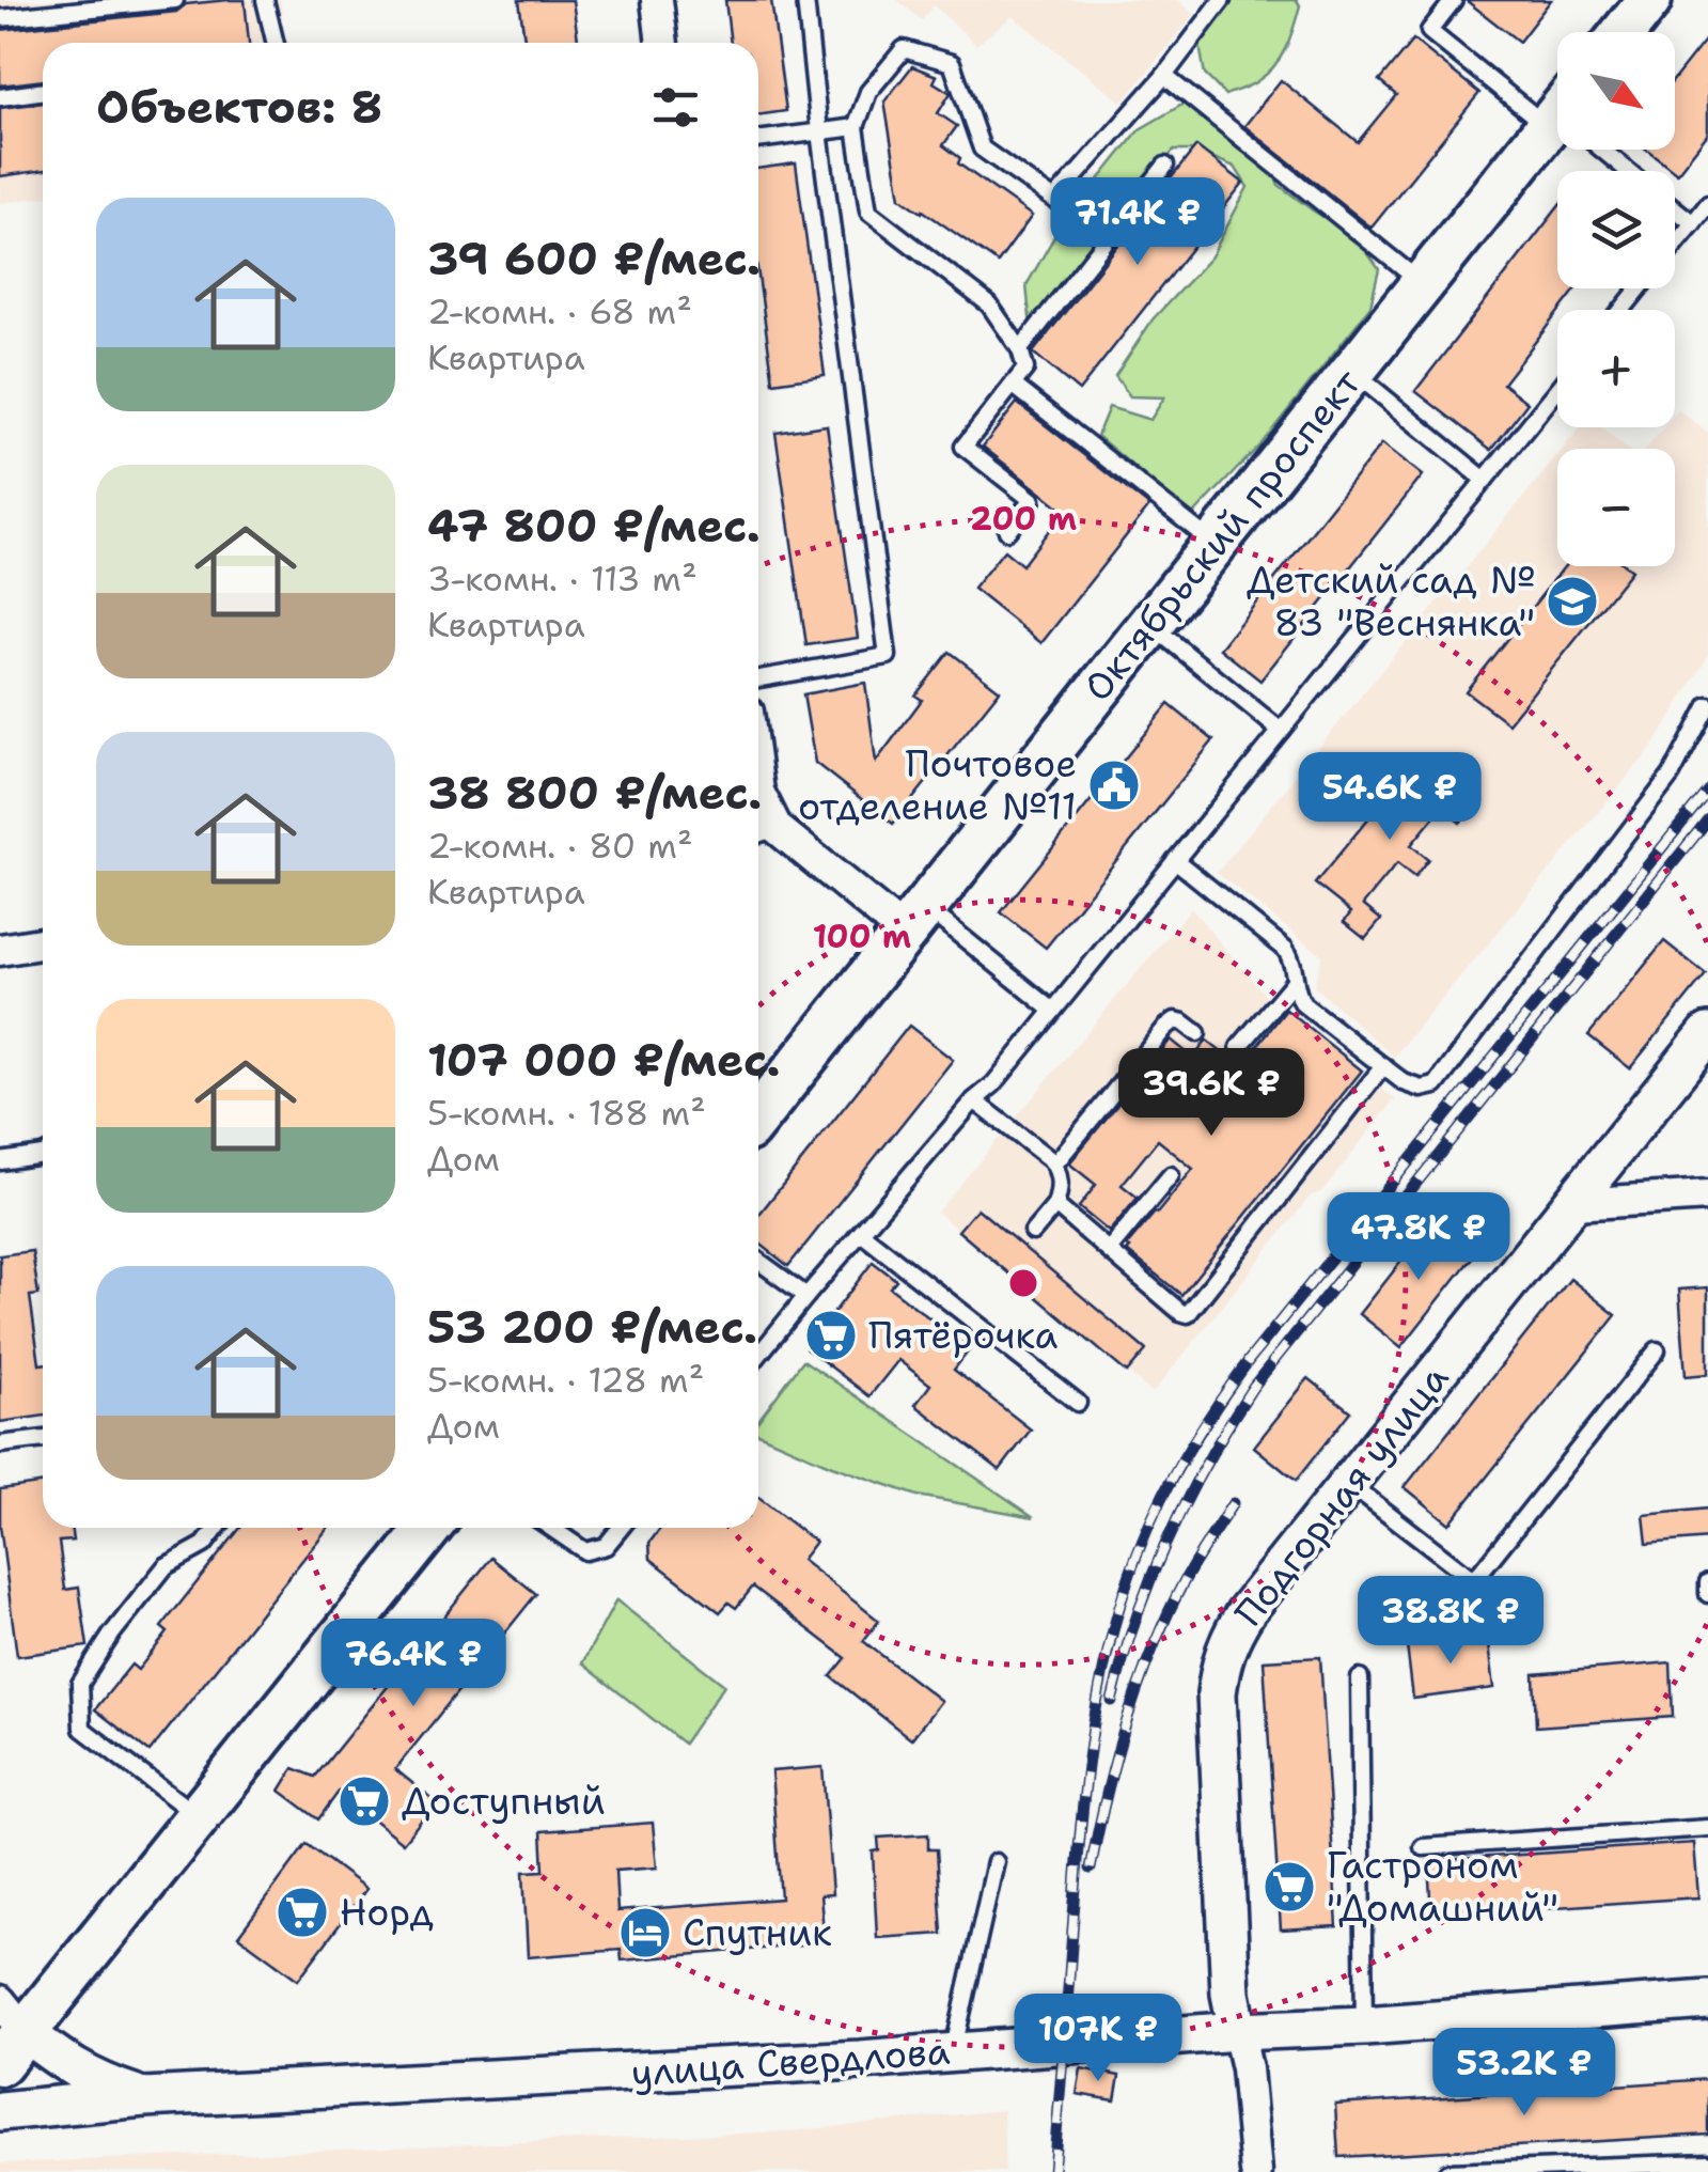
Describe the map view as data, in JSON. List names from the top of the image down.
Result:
{
  "streets": {
    "main road": ["Октябрьский проспект"],
    "street": ["Подгорная улица", "улица Свердлова"]
  },
  "crossings": [
    ["Подгорная улица", "улица Свердлова"]
  ],
  "places": {
    "school or university": ["Детский сад № 83 \"Веснянка\""],
    "public building": ["Почтовое отделение №11"],
    "supermarket": [
      "Пятёрочка",
      "Доступный",
      "Гастроном \"Домашний\"",
      "Норд"
    ],
    "hotel": ["Спутник"]
  },
  "north": "bottom right",
  "page": {
    "map_buttons": ["+", "−"],
    "heading": "Объектов: 8",
    "list": [
      {
        "name": "39 600 ₽/мес.",
        "note": "2-комн. · 68 m² · Квартира"
      },
      {
        "name": "47 800 ₽/мес.",
        "note": "3-комн. · 113 m² · Квартира"
      },
      {
        "name": "38 800 ₽/мес.",
        "note": "2-комн. · 80 m² · Квартира"
      },
      {
        "name": "107 000 ₽/мес.",
        "note": "5-комн. · 188 m² · Дом"
      },
      {
        "name": "53 200 ₽/мес.",
        "note": "5-комн. · 128 m² · Дом"
      }
    ],
    "price": [
      "71.4K ₽",
      "54.6K ₽",
      "39.6K ₽",
      "47.8K ₽",
      "38.8K ₽",
      "76.4K ₽",
      "107K ₽",
      "53.2K ₽"
    ]
  },
  "rings": ["200 m", "100 m"]
}
